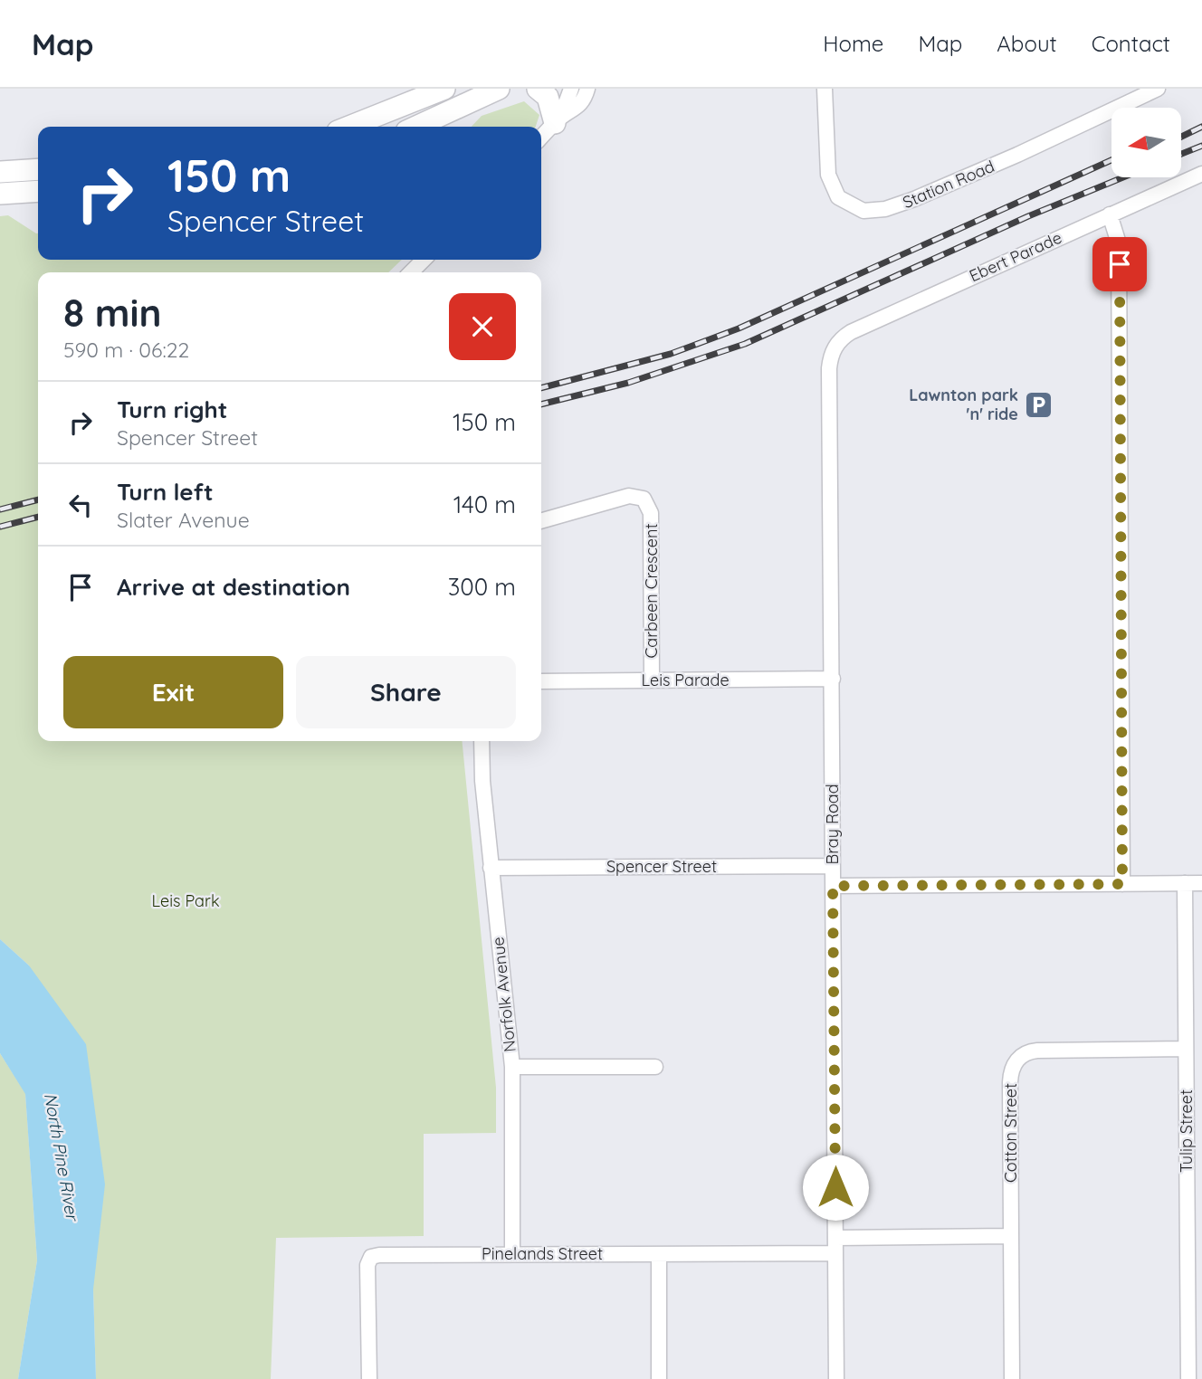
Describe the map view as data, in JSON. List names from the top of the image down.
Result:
{
  "streets": {
    "street": [
      "Station Road",
      "Ebert Parade",
      "Carbeen Crescent",
      "Leis Parade",
      "Bray Road",
      "Spencer Street",
      "Norfolk Avenue",
      "Tulip Street",
      "Cotton Street",
      "Pinelands Street"
    ]
  },
  "crossings": [
    ["Ebert Parade", "Bray Road"],
    ["Carbeen Crescent", "Leis Parade"],
    ["Leis Parade", "Bray Road"],
    ["Bray Road", "Spencer Street"],
    ["Bray Road", "Pinelands Street"],
    ["Spencer Street", "Norfolk Avenue"],
    ["Norfolk Avenue", "Pinelands Street"],
    ["Tulip Street", "Cotton Street"]
  ],
  "water": ["North Pine River"],
  "parks": ["Leis Park"],
  "places": {
    "parking": ["Lawnton park 'n' ride"]
  },
  "north": "left",
  "page": {
    "header": "Map",
    "nav": [
      "Home",
      "Map",
      "About",
      "Contact"
    ],
    "turn": ["150 m", "Spencer Street"],
    "heading": ["8 min", "590 m · 06:22"],
    "list": [
      {
        "name": "Turn right",
        "note": "Spencer Street",
        "value": "150 m"
      },
      {
        "name": "Turn left",
        "note": "Slater Avenue",
        "value": "140 m"
      },
      {
        "name": "Arrive at destination",
        "value": "300 m"
      }
    ],
    "buttons": ["Exit", "Share"]
  }
}
